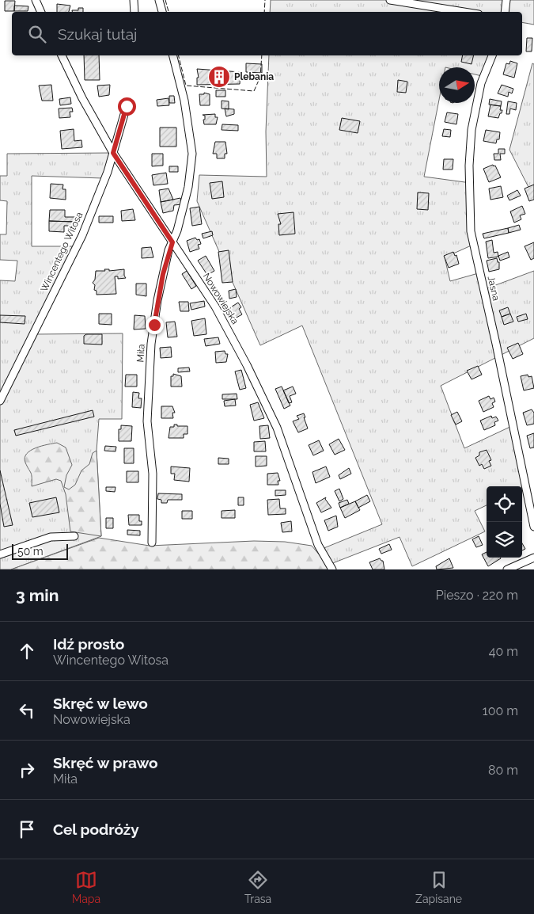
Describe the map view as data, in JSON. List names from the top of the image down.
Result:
{
  "streets": {
    "street": [
      "Wincentego Witosa",
      "Jasna",
      "Nowowiejska",
      "Miła"
    ]
  },
  "crossings": [
    ["Wincentego Witosa", "Nowowiejska"],
    ["Nowowiejska", "Miła"]
  ],
  "places": {
    "building": ["Plebania"]
  },
  "scale_bar": "50 m",
  "north": "right",
  "page": {
    "search": "Szukaj tutaj",
    "scale": "50 m",
    "heading": ["3 min", "Pieszo · 220 m"],
    "list": [
      ["Idź prosto", "Wincentego Witosa", "40 m"],
      ["Skręć w lewo", "Nowowiejska", "100 m"],
      ["Skręć w prawo", "Miła", "80 m"],
      "Cel podróży"
    ],
    "nav": ["Mapa", "Trasa", "Zapisane"]
  }
}
